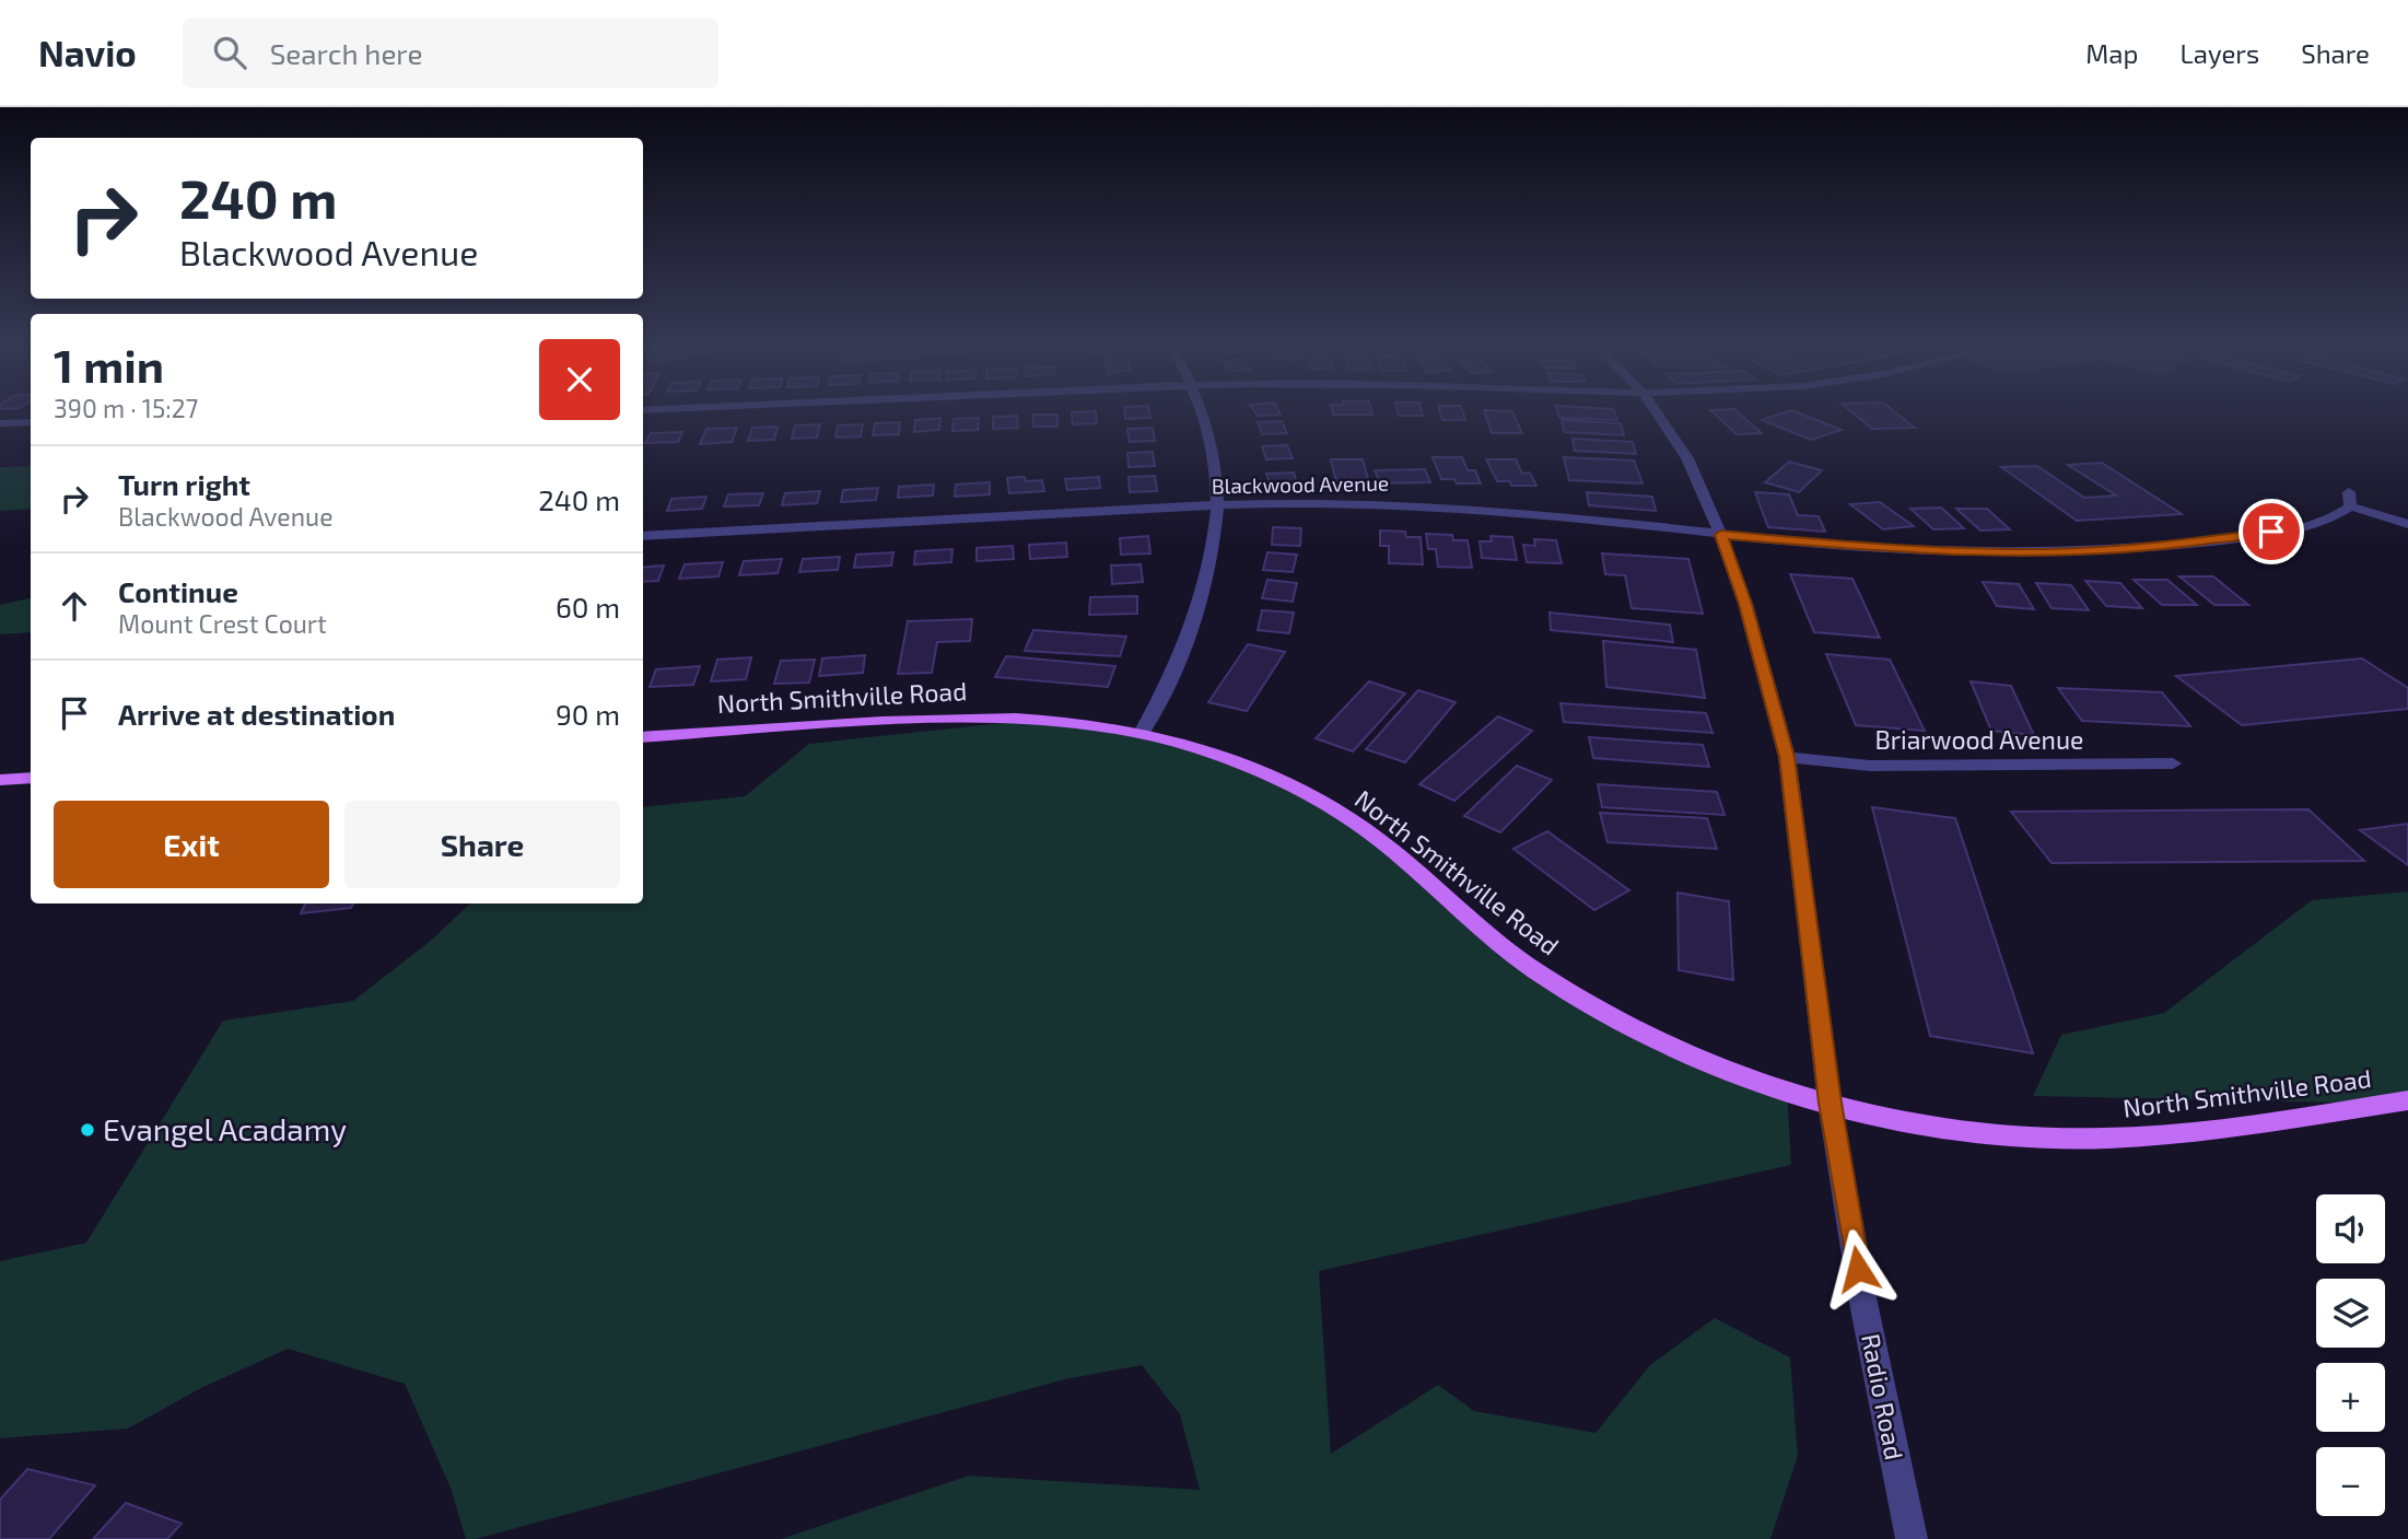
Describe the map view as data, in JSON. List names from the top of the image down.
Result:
{
  "streets": {
    "main road": ["North Smithville Road"],
    "street": ["Blackwood Avenue", "Briarwood Avenue", "Radio Road"]
  },
  "crossings": [
    ["Blackwood Avenue", "Radio Road"],
    ["North Smithville Road", "Radio Road"],
    ["Briarwood Avenue", "Radio Road"]
  ],
  "places": ["Evangel Acadamy"],
  "page": {
    "header": "Navio",
    "search": "Search here",
    "nav": ["Map", "Layers", "Share"],
    "turn": ["240 m", "Blackwood Avenue"],
    "heading": ["1 min", "390 m · 15:27"],
    "list": [
      {
        "name": "Turn right",
        "note": "Blackwood Avenue",
        "value": "240 m"
      },
      {
        "name": "Continue",
        "note": "Mount Crest Court",
        "value": "60 m"
      },
      {
        "name": "Arrive at destination",
        "value": "90 m"
      }
    ],
    "buttons": ["Exit", "Share"],
    "map_buttons": ["+", "−"]
  }
}
